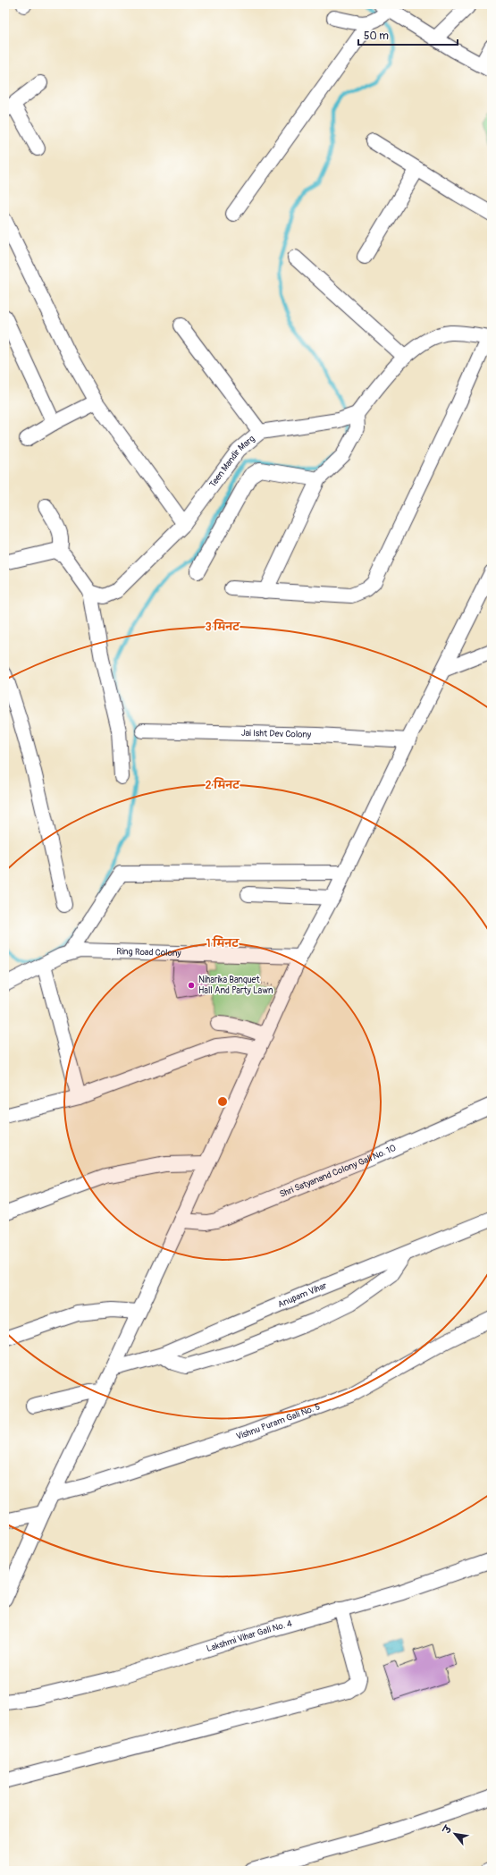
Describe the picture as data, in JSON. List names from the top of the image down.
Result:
{
  "streets": {
    "street": [
      "Teen Mandir Marg",
      "Jai Isht Dev Colony",
      "Ring Road Colony",
      "Shri Satyanand Colony Gali No. 10",
      "Anupam Vihar",
      "Vishnu Puram Gali No. 5",
      "Lakshmi Vihar Gali No. 4"
    ]
  },
  "places": ["Niharika Banquet Hall And Party Lawn"],
  "scale_bar": "50 m",
  "north": "top left",
  "rings": ["3 मिनट", "2 मिनट", "1 मिनट"]
}
